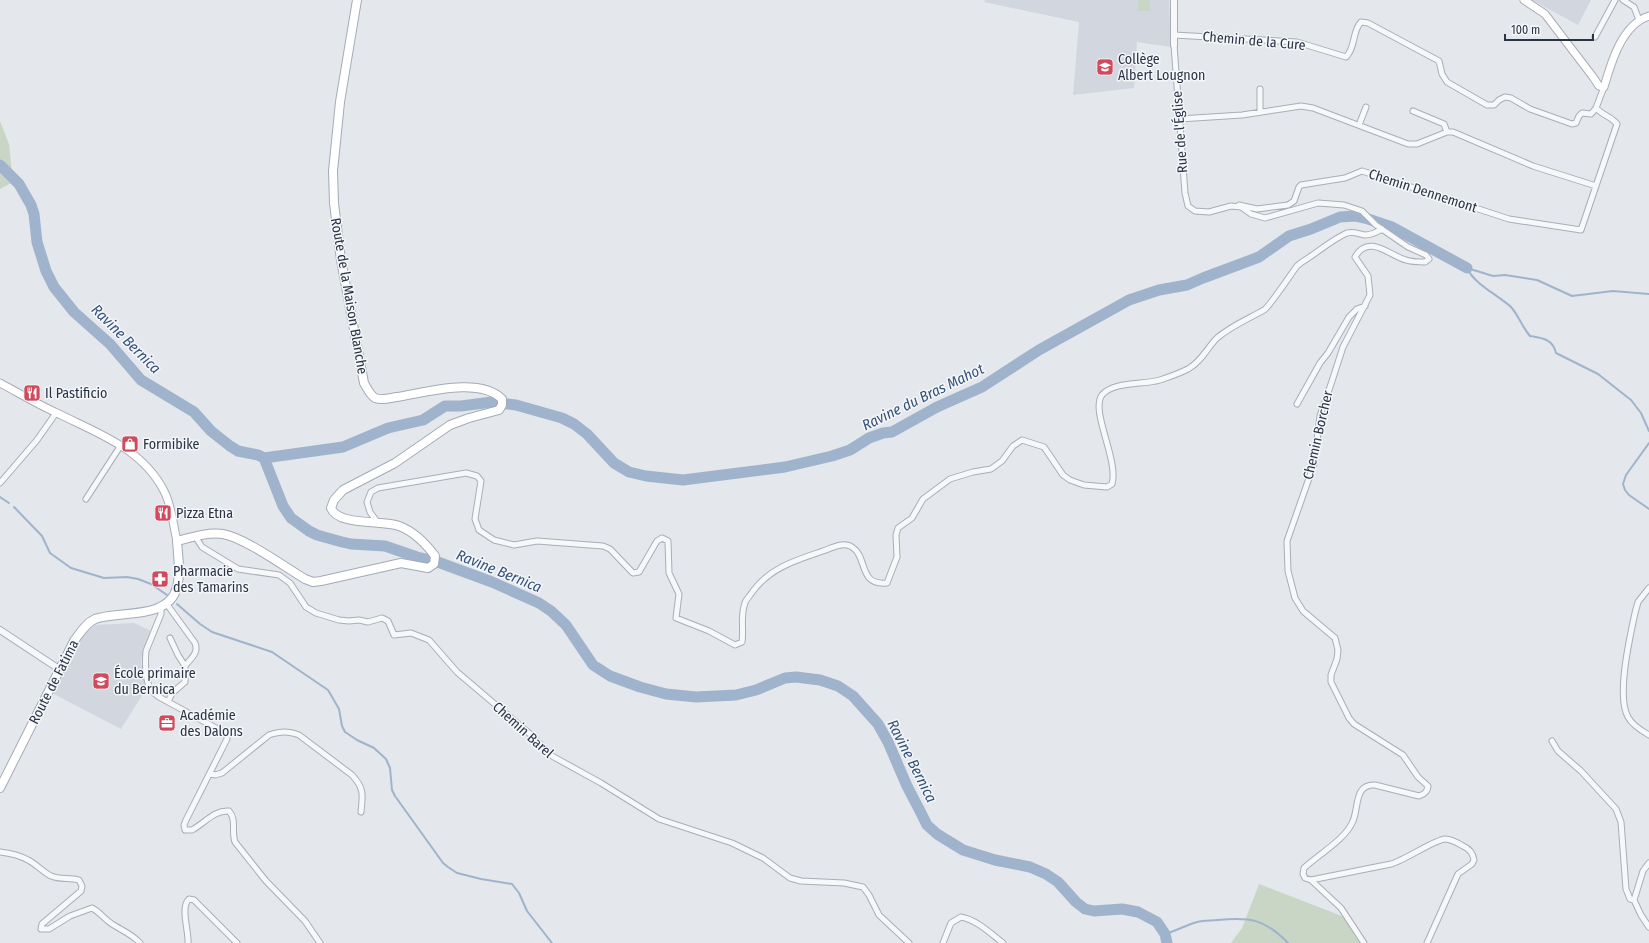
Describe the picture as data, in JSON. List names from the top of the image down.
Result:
{
  "streets": {
    "main road": ["Route de la Maison Blanche", "Route de Fatima"],
    "street": [
      "Chemin de la Cure",
      "Rue de l'Église",
      "Chemin Dennemont",
      "Chemin Borcher",
      "Chemin Barel"
    ]
  },
  "crossings": [
    ["Chemin de la Cure", "Rue de l'Église"],
    ["Rue de l'Église", "Chemin Dennemont"],
    ["Chemin Dennemont", "Chemin Borcher"],
    ["Route de la Maison Blanche", "Chemin Barel"]
  ],
  "water": ["Ravine Bernica", "Ravine du Bras Mahot"],
  "places": {
    "school or university": ["Collège Albert Lougnon", "École primaire du Bernica"],
    "restaurant": ["Il Pastificio", "Pizza Etna"],
    "shop": ["Formibike"],
    "pharmacy": ["Pharmacie des Tamarins"],
    "office": ["Académie des Dalons"]
  },
  "scale_bar": "100 m"
}
